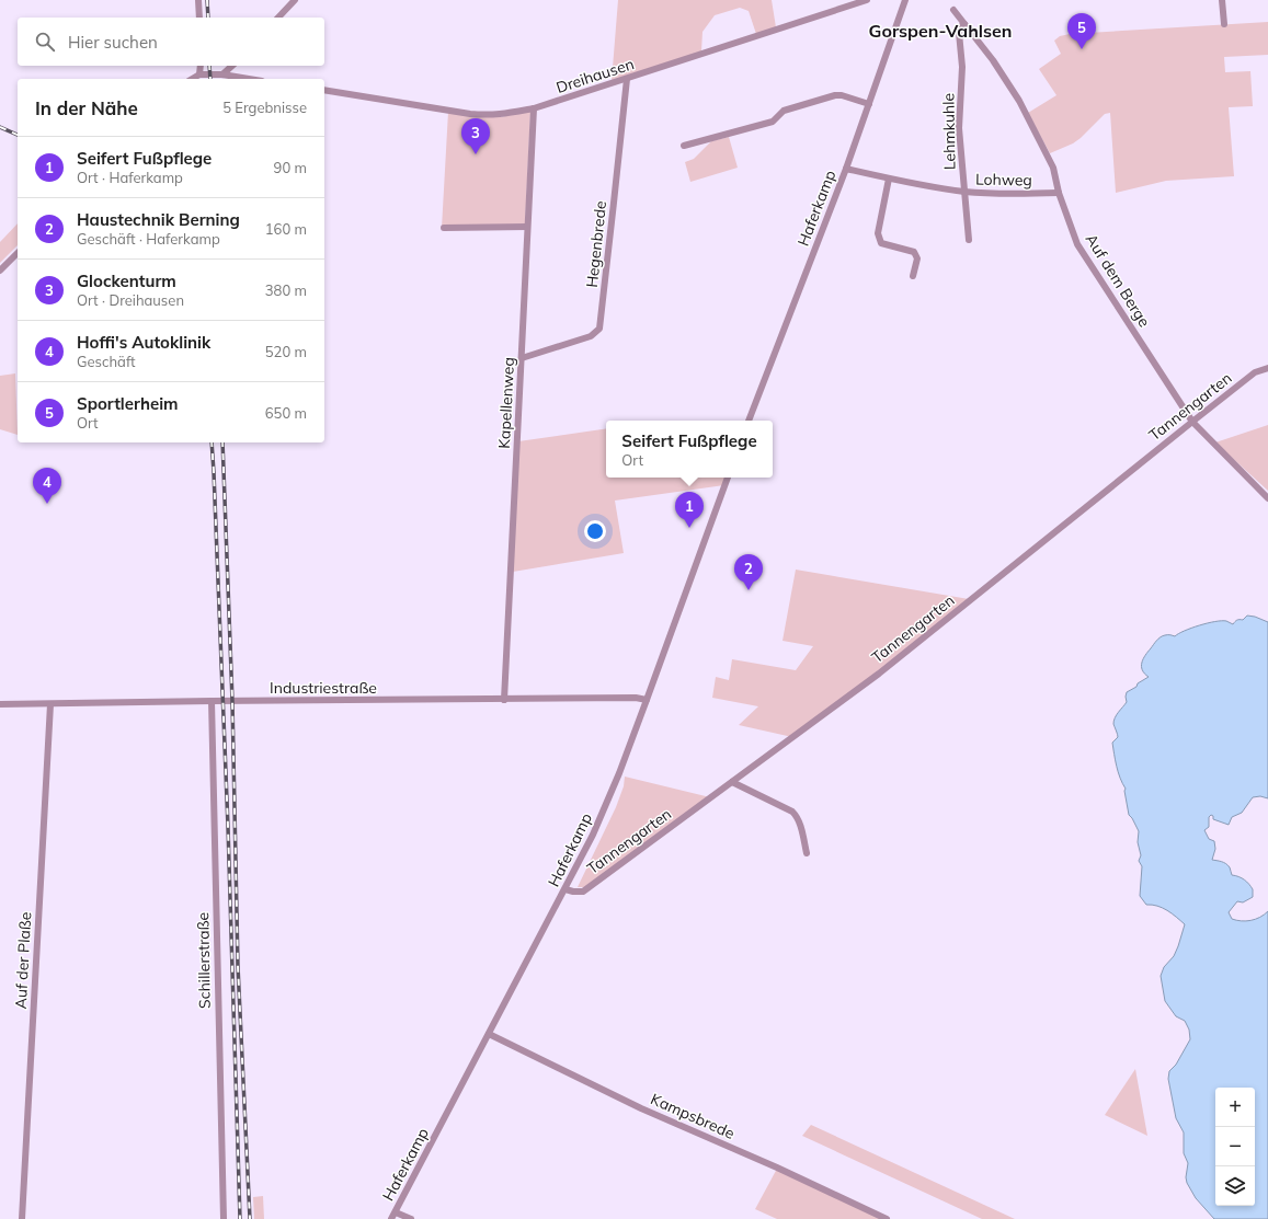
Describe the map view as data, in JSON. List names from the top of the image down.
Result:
{
  "streets": {
    "street": [
      "Dreihausen",
      "Lehmkuhle",
      "Lohweg",
      "Haferkamp",
      "Hegenbrede",
      "Auf dem Berge",
      "Kapellenweg",
      "Tannengarten",
      "Industriestraße",
      "Auf der Plaße",
      "Schillerstraße",
      "Kampsbrede"
    ]
  },
  "crossings": [
    ["Dreihausen", "Hegenbrede"],
    ["Dreihausen", "Kapellenweg"],
    ["Lehmkuhle", "Lohweg"],
    ["Lehmkuhle", "Auf dem Berge"],
    ["Lohweg", "Haferkamp"],
    ["Lohweg", "Auf dem Berge"],
    ["Haferkamp", "Tannengarten"],
    ["Haferkamp", "Industriestraße"],
    ["Haferkamp", "Kampsbrede"],
    ["Hegenbrede", "Kapellenweg"],
    ["Auf dem Berge", "Tannengarten"],
    ["Kapellenweg", "Industriestraße"],
    ["Industriestraße", "Auf der Plaße"],
    ["Industriestraße", "Schillerstraße"]
  ],
  "districts": ["Gorspen-Vahlsen"],
  "page": {
    "pins": [
      "5",
      "3",
      "4",
      "1",
      "2"
    ],
    "search": "Hier suchen",
    "heading": ["In der Nähe", "5 Ergebnisse"],
    "list": [
      {
        "mark": "1",
        "name": "Seifert Fußpflege",
        "note": "Ort · Haferkamp",
        "value": "90 m"
      },
      {
        "mark": "2",
        "name": "Haustechnik Berning",
        "note": "Geschäft · Haferkamp",
        "value": "160 m"
      },
      {
        "mark": "3",
        "name": "Glockenturm",
        "note": "Ort · Dreihausen",
        "value": "380 m"
      },
      {
        "mark": "4",
        "name": "Hoffi's Autoklinik",
        "note": "Geschäft",
        "value": "520 m"
      },
      {
        "mark": "5",
        "name": "Sportlerheim",
        "note": "Ort",
        "value": "650 m"
      }
    ],
    "popup": ["Seifert Fußpflege", "Ort"],
    "map_buttons": ["+", "−"]
  }
}
